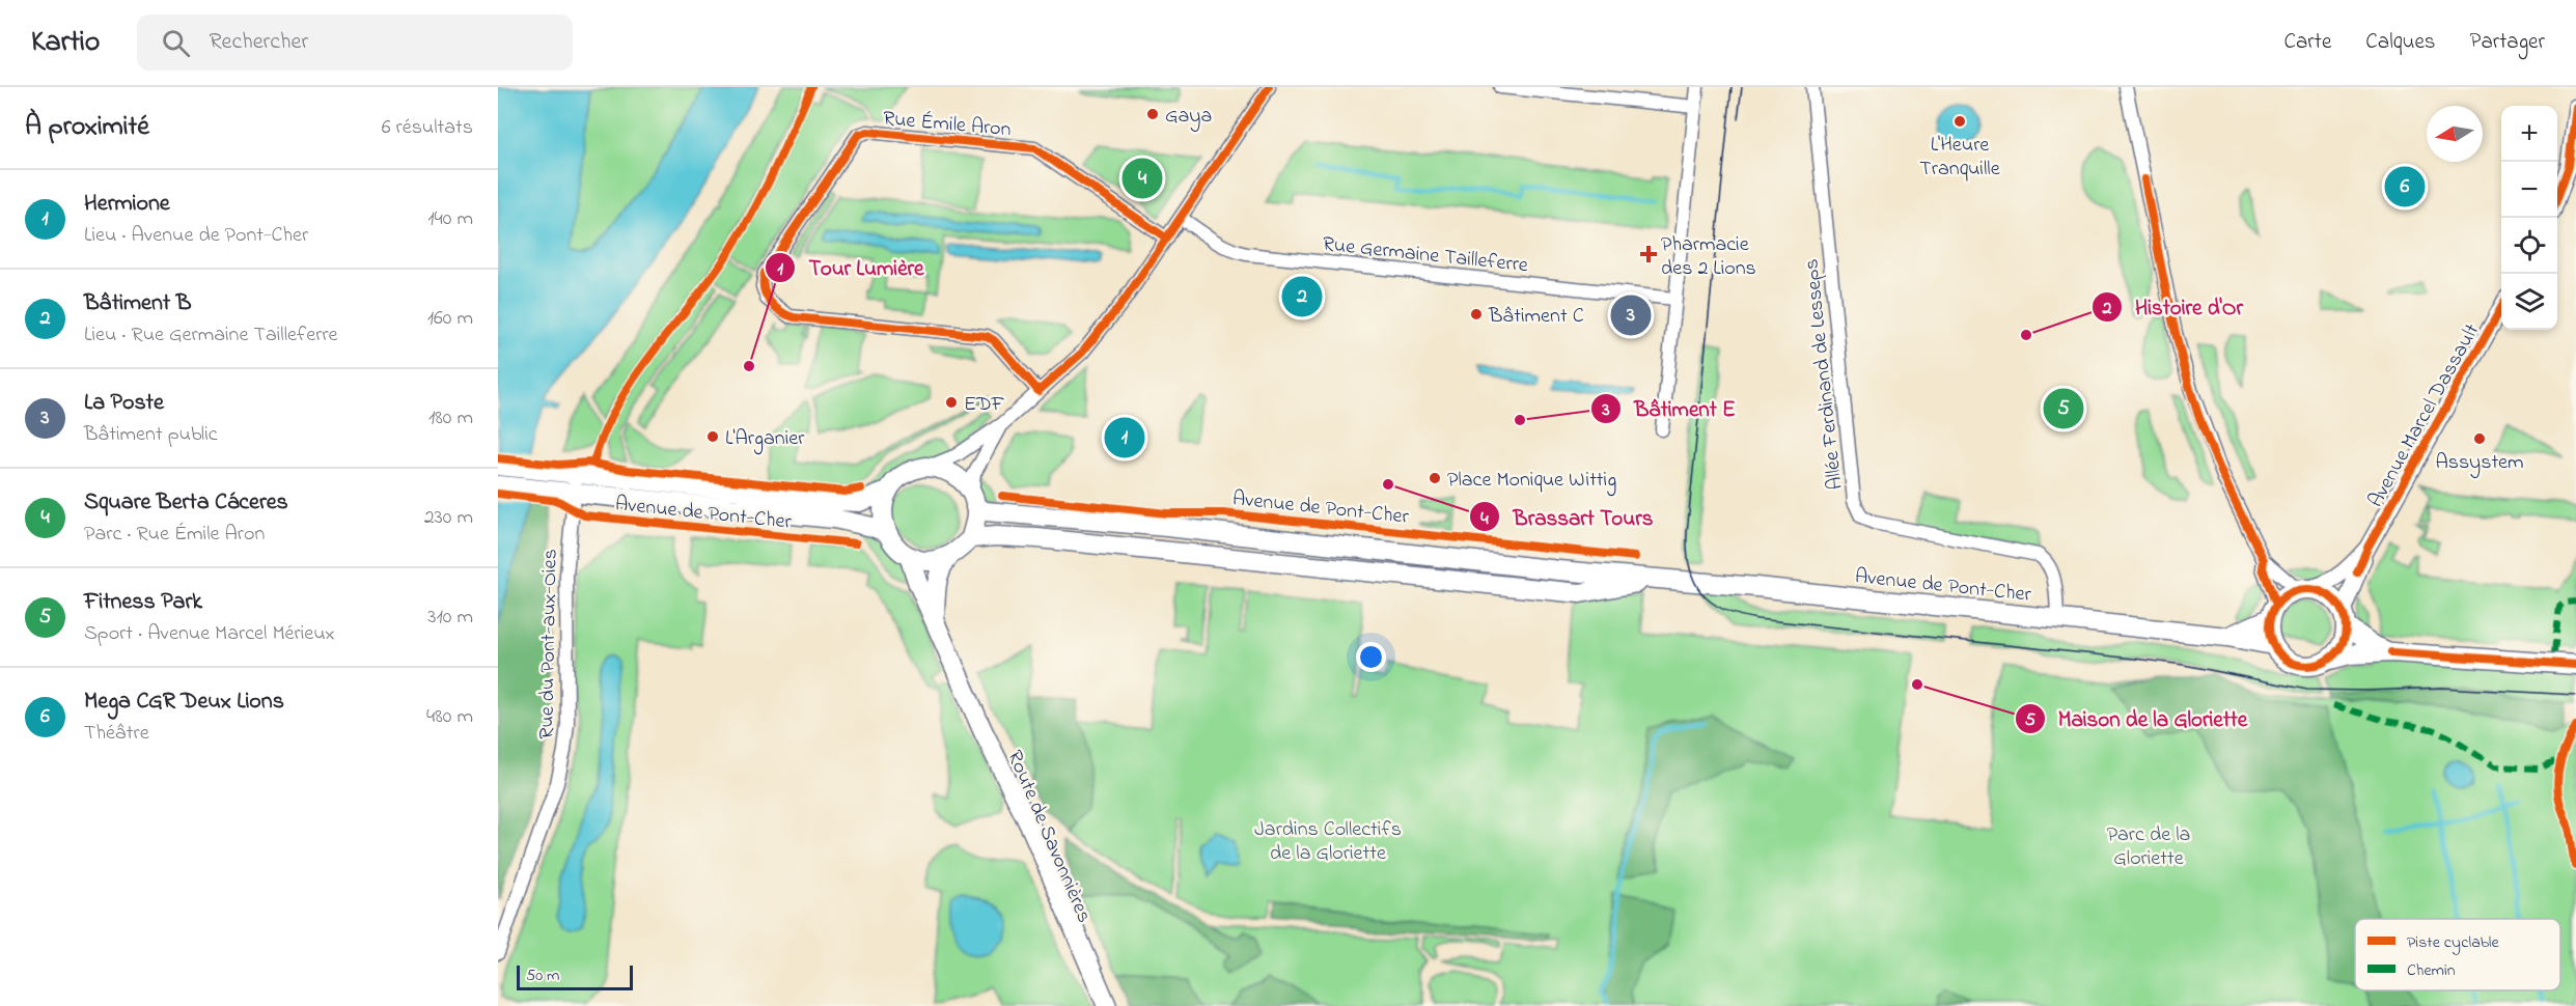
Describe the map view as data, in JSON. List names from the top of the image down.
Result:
{
  "streets": {
    "main road": ["Avenue de Pont-Cher", "Route de Savonnières"],
    "street": [
      "Rue Émile Aron",
      "Rue Germaine Tailleferre",
      "Allée Ferdinand de Lesseps",
      "Avenue Marcel Dassault",
      "Rue du Pont-aux-Oies"
    ]
  },
  "crossings": [
    ["Allée Ferdinand de Lesseps", "Avenue de Pont-Cher"],
    ["Avenue Marcel Dassault", "Avenue de Pont-Cher"],
    ["Avenue de Pont-Cher", "Rue du Pont-aux-Oies"],
    ["Avenue de Pont-Cher", "Route de Savonnières"]
  ],
  "parks": ["Jardins Collectifs de la Gloriette", "Parc de la Gloriette"],
  "places": {
    "other": [
      "Gaya",
      "L'Heure Tranquille",
      "Bâtiment C",
      "Histoire d'Or",
      "Tour Lumière",
      "EDF",
      "Bâtiment E",
      "L'Arganier",
      "Assystem",
      "Place Monique Wittig",
      "Brassart Tours",
      "Maison de la Gloriette"
    ],
    "health": ["Pharmacie des 2 Lions"]
  },
  "legend": ["Piste cyclable", "Chemin"],
  "scale_bar": "50 m",
  "north": "left",
  "page": {
    "header": "Kartio",
    "search": "Rechercher",
    "nav": ["Carte", "Calques", "Partager"],
    "heading": ["À proximité", "6 résultats"],
    "map_buttons": ["+", "−"],
    "pins": [
      "4",
      "6",
      "2",
      "3",
      "5",
      "1"
    ],
    "list": [
      {
        "mark": "1",
        "name": "Hermione",
        "note": "Lieu · Avenue de Pont-Cher",
        "value": "140 m"
      },
      {
        "mark": "2",
        "name": "Bâtiment B",
        "note": "Lieu · Rue Germaine Tailleferre",
        "value": "160 m"
      },
      {
        "mark": "3",
        "name": "La Poste",
        "note": "Bâtiment public",
        "value": "180 m"
      },
      {
        "mark": "4",
        "name": "Square Berta Cáceres",
        "note": "Parc · Rue Émile Aron",
        "value": "230 m"
      },
      {
        "mark": "5",
        "name": "Fitness Park",
        "note": "Sport · Avenue Marcel Mérieux",
        "value": "310 m"
      },
      {
        "mark": "6",
        "name": "Mega CGR Deux Lions",
        "note": "Théâtre",
        "value": "480 m"
      }
    ],
    "scale": "50 m"
  }
}
